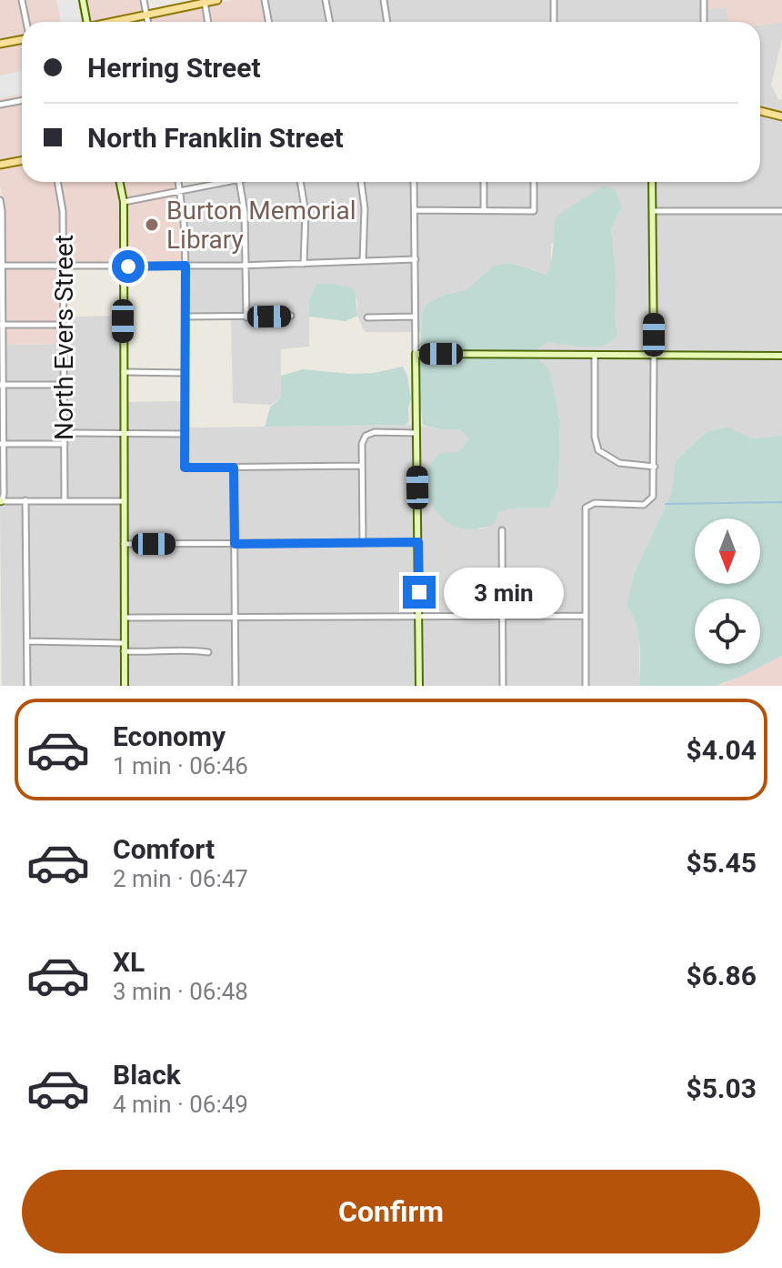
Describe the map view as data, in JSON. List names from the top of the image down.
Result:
{
  "streets": {
    "street": ["North Evers Street"]
  },
  "places": ["Burton Memorial Library"],
  "north": "bottom",
  "page": {
    "banner": ["Herring Street", "North Franklin Street"],
    "bubble": "3 min",
    "list": [
      {
        "name": "Economy",
        "note": "1 min · 06:46",
        "value": "$4.04"
      },
      {
        "name": "Comfort",
        "note": "2 min · 06:47",
        "value": "$5.45"
      },
      {
        "name": "XL",
        "note": "3 min · 06:48",
        "value": "$6.86"
      },
      {
        "name": "Black",
        "note": "4 min · 06:49",
        "value": "$5.03"
      }
    ],
    "buttons": "Confirm"
  }
}
